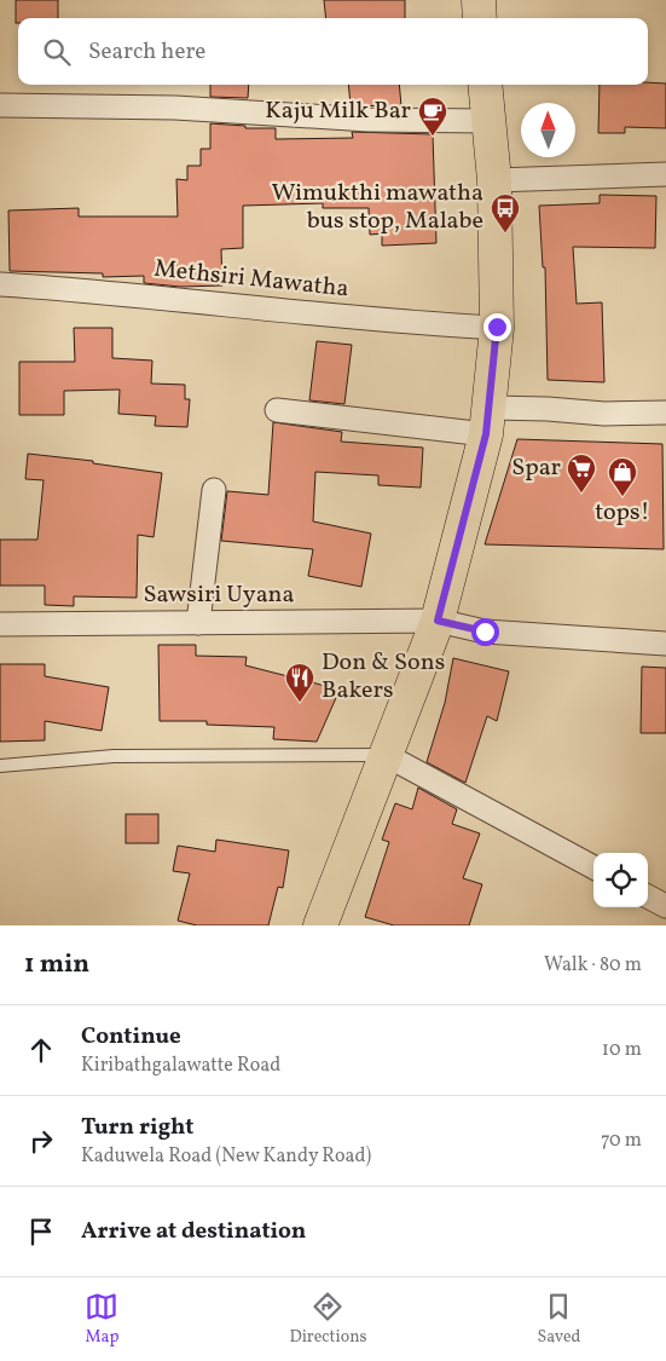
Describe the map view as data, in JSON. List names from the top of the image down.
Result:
{
  "streets": {
    "street": ["Methsiri Mawatha", "Sawsiri Uyana"]
  },
  "places": {
    "cafe": ["Kaju Milk Bar"],
    "bus stop": ["Wimukthi mawatha bus stop, Malabe"],
    "supermarket": ["Spar"],
    "shop": ["tops!"],
    "restaurant": ["Don & Sons Bakers"]
  },
  "north": "top",
  "page": {
    "search": "Search here",
    "heading": ["1 min", "Walk · 80 m"],
    "list": [
      ["Continue", "Kiribathgalawatte Road", "10 m"],
      ["Turn right", "Kaduwela Road (New Kandy Road)", "70 m"],
      "Arrive at destination"
    ],
    "nav": ["Map", "Directions", "Saved"]
  }
}
